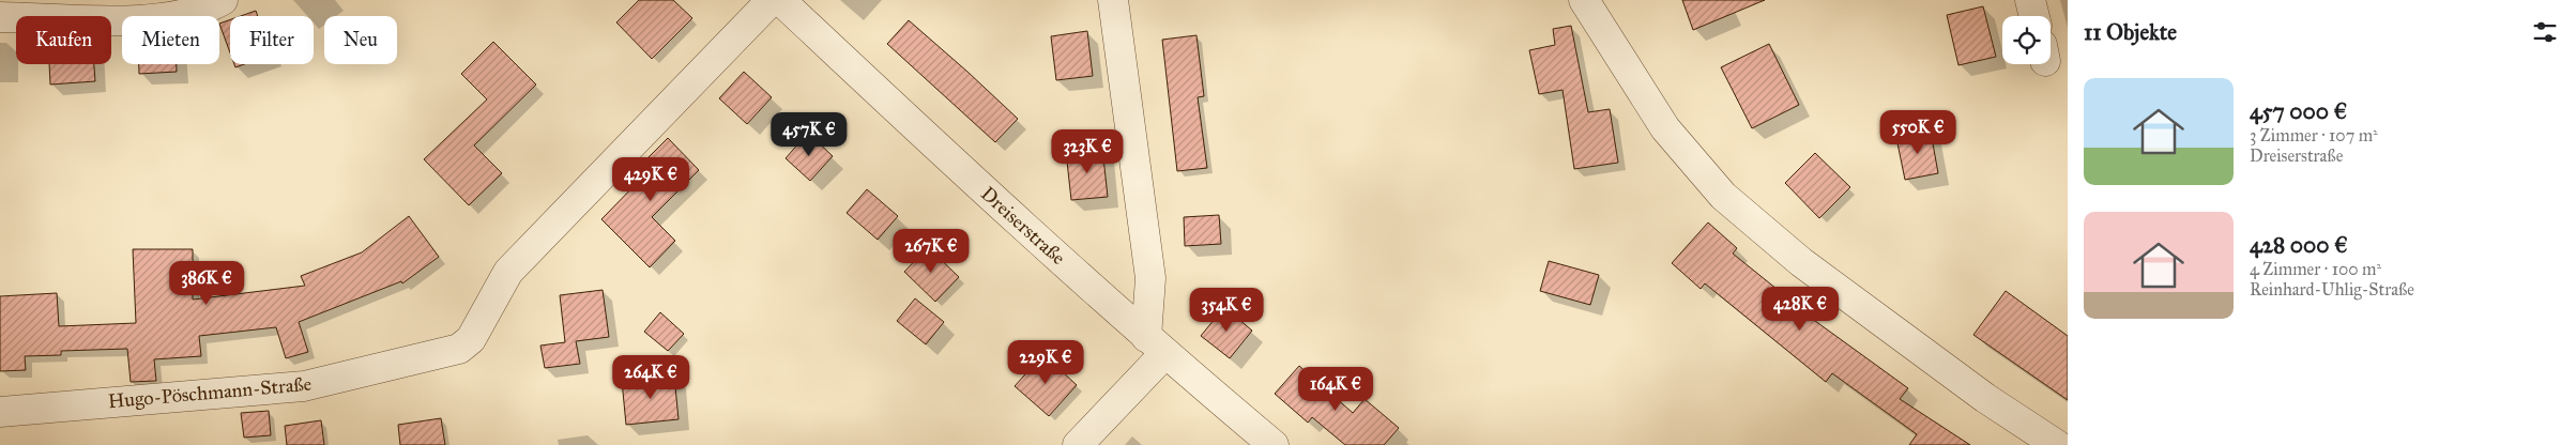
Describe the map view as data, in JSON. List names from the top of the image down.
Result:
{
  "streets": {
    "street": ["Dreiserstraße", "Hugo-Pöschmann-Straße"]
  },
  "page": {
    "heading": "11 Objekte",
    "chip": [
      "Kaufen",
      "Mieten",
      "Filter",
      "Neu"
    ],
    "list": [
      {
        "name": "457 000 €",
        "note": "3 Zimmer · 107 m² · Dreiserstraße"
      },
      {
        "name": "428 000 €",
        "note": "4 Zimmer · 100 m² · Reinhard-Uhlig-Straße"
      }
    ],
    "price": [
      "550K €",
      "457K €",
      "323K €",
      "429K €",
      "267K €",
      "386K €",
      "428K €",
      "354K €",
      "229K €",
      "264K €",
      "164K €"
    ]
  }
}
